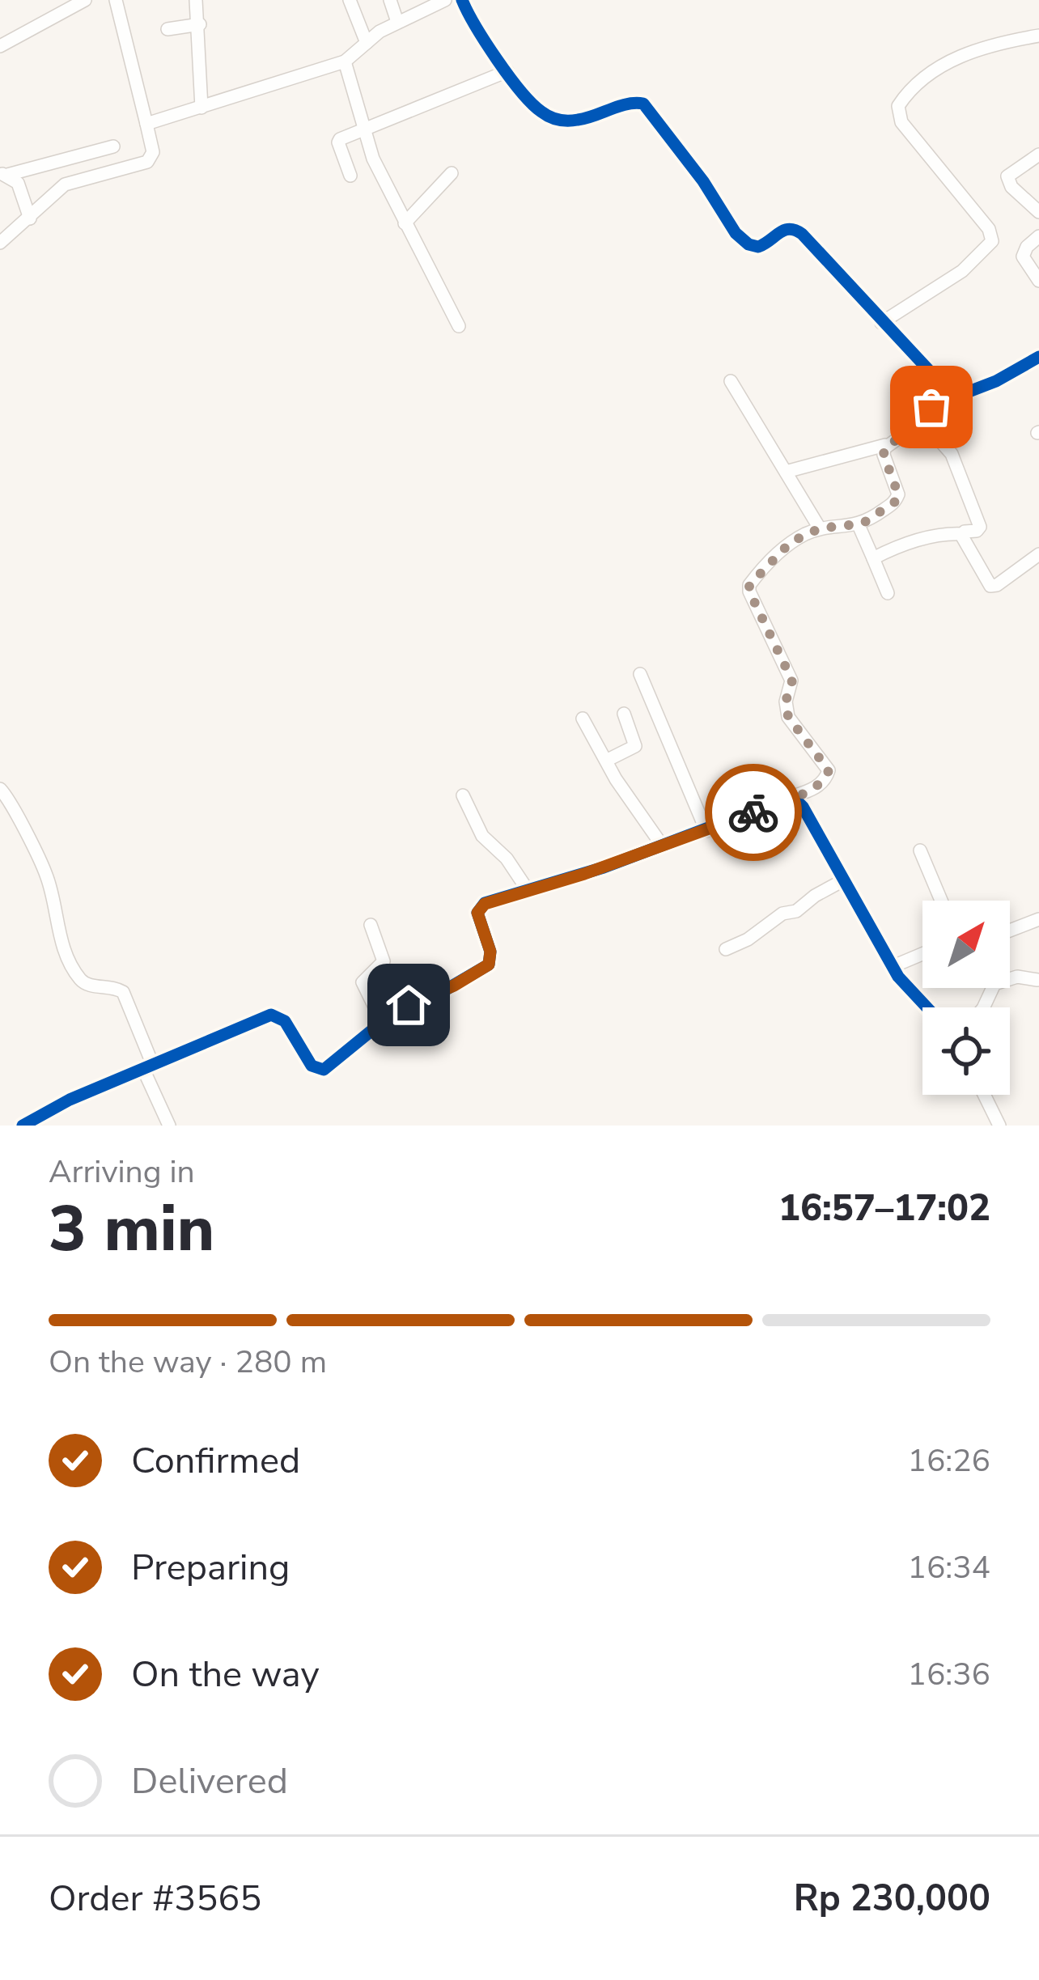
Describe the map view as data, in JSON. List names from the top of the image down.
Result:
{
  "north": "top right",
  "page": {
    "heading": ["3 min", "Arriving in", "16:57–17:02"],
    "panel": ["Order #3565", "Rp 230,000"],
    "bar": "On the way · 280 m",
    "list": [
      ["Confirmed", "16:26"],
      ["Preparing", "16:34"],
      ["On the way", "16:36"],
      "Delivered"
    ]
  }
}
